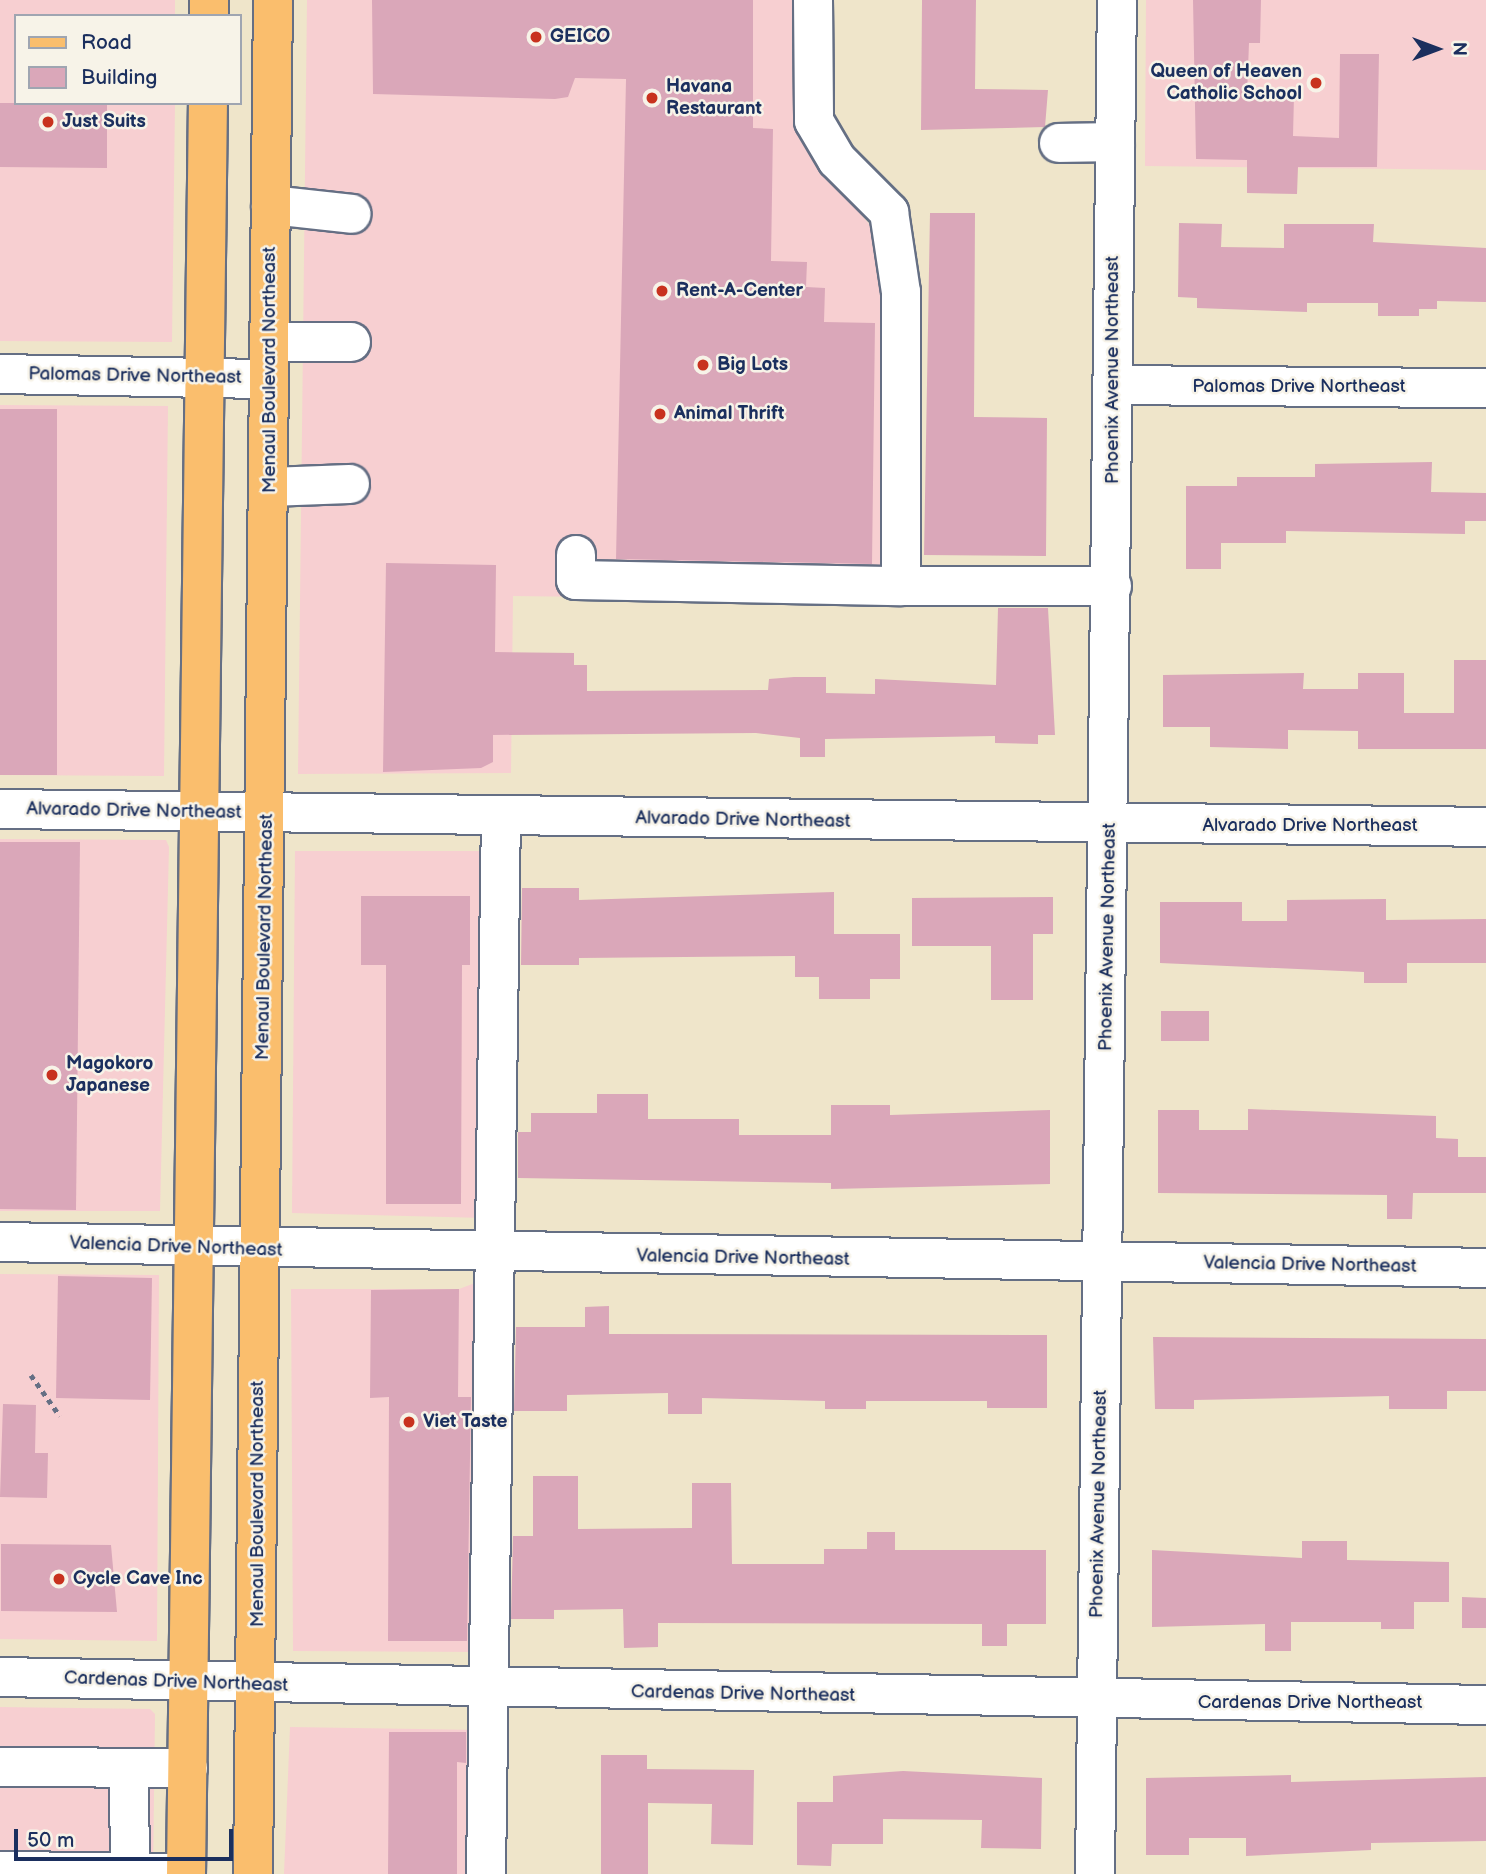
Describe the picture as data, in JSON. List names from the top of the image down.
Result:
{
  "streets": {
    "main road": ["Menaul Boulevard Northeast"],
    "street": [
      "Phoenix Avenue Northeast",
      "Palomas Drive Northeast",
      "Alvarado Drive Northeast",
      "Valencia Drive Northeast",
      "Cardenas Drive Northeast"
    ]
  },
  "crossings": [
    ["Menaul Boulevard Northeast", "Palomas Drive Northeast"],
    ["Menaul Boulevard Northeast", "Alvarado Drive Northeast"],
    ["Menaul Boulevard Northeast", "Valencia Drive Northeast"],
    ["Menaul Boulevard Northeast", "Cardenas Drive Northeast"],
    ["Phoenix Avenue Northeast", "Palomas Drive Northeast"],
    ["Phoenix Avenue Northeast", "Alvarado Drive Northeast"],
    ["Phoenix Avenue Northeast", "Valencia Drive Northeast"],
    ["Phoenix Avenue Northeast", "Cardenas Drive Northeast"]
  ],
  "places": [
    "GEICO",
    "Queen of Heaven Catholic School",
    "Havana Restaurant",
    "Just Suits",
    "Rent-A-Center",
    "Big Lots",
    "Animal Thrift",
    "Magokoro Japanese",
    "Viet Taste",
    "Cycle Cave Inc"
  ],
  "legend": ["Road", "Building"],
  "scale_bar": "50 m",
  "north": "right"
}
